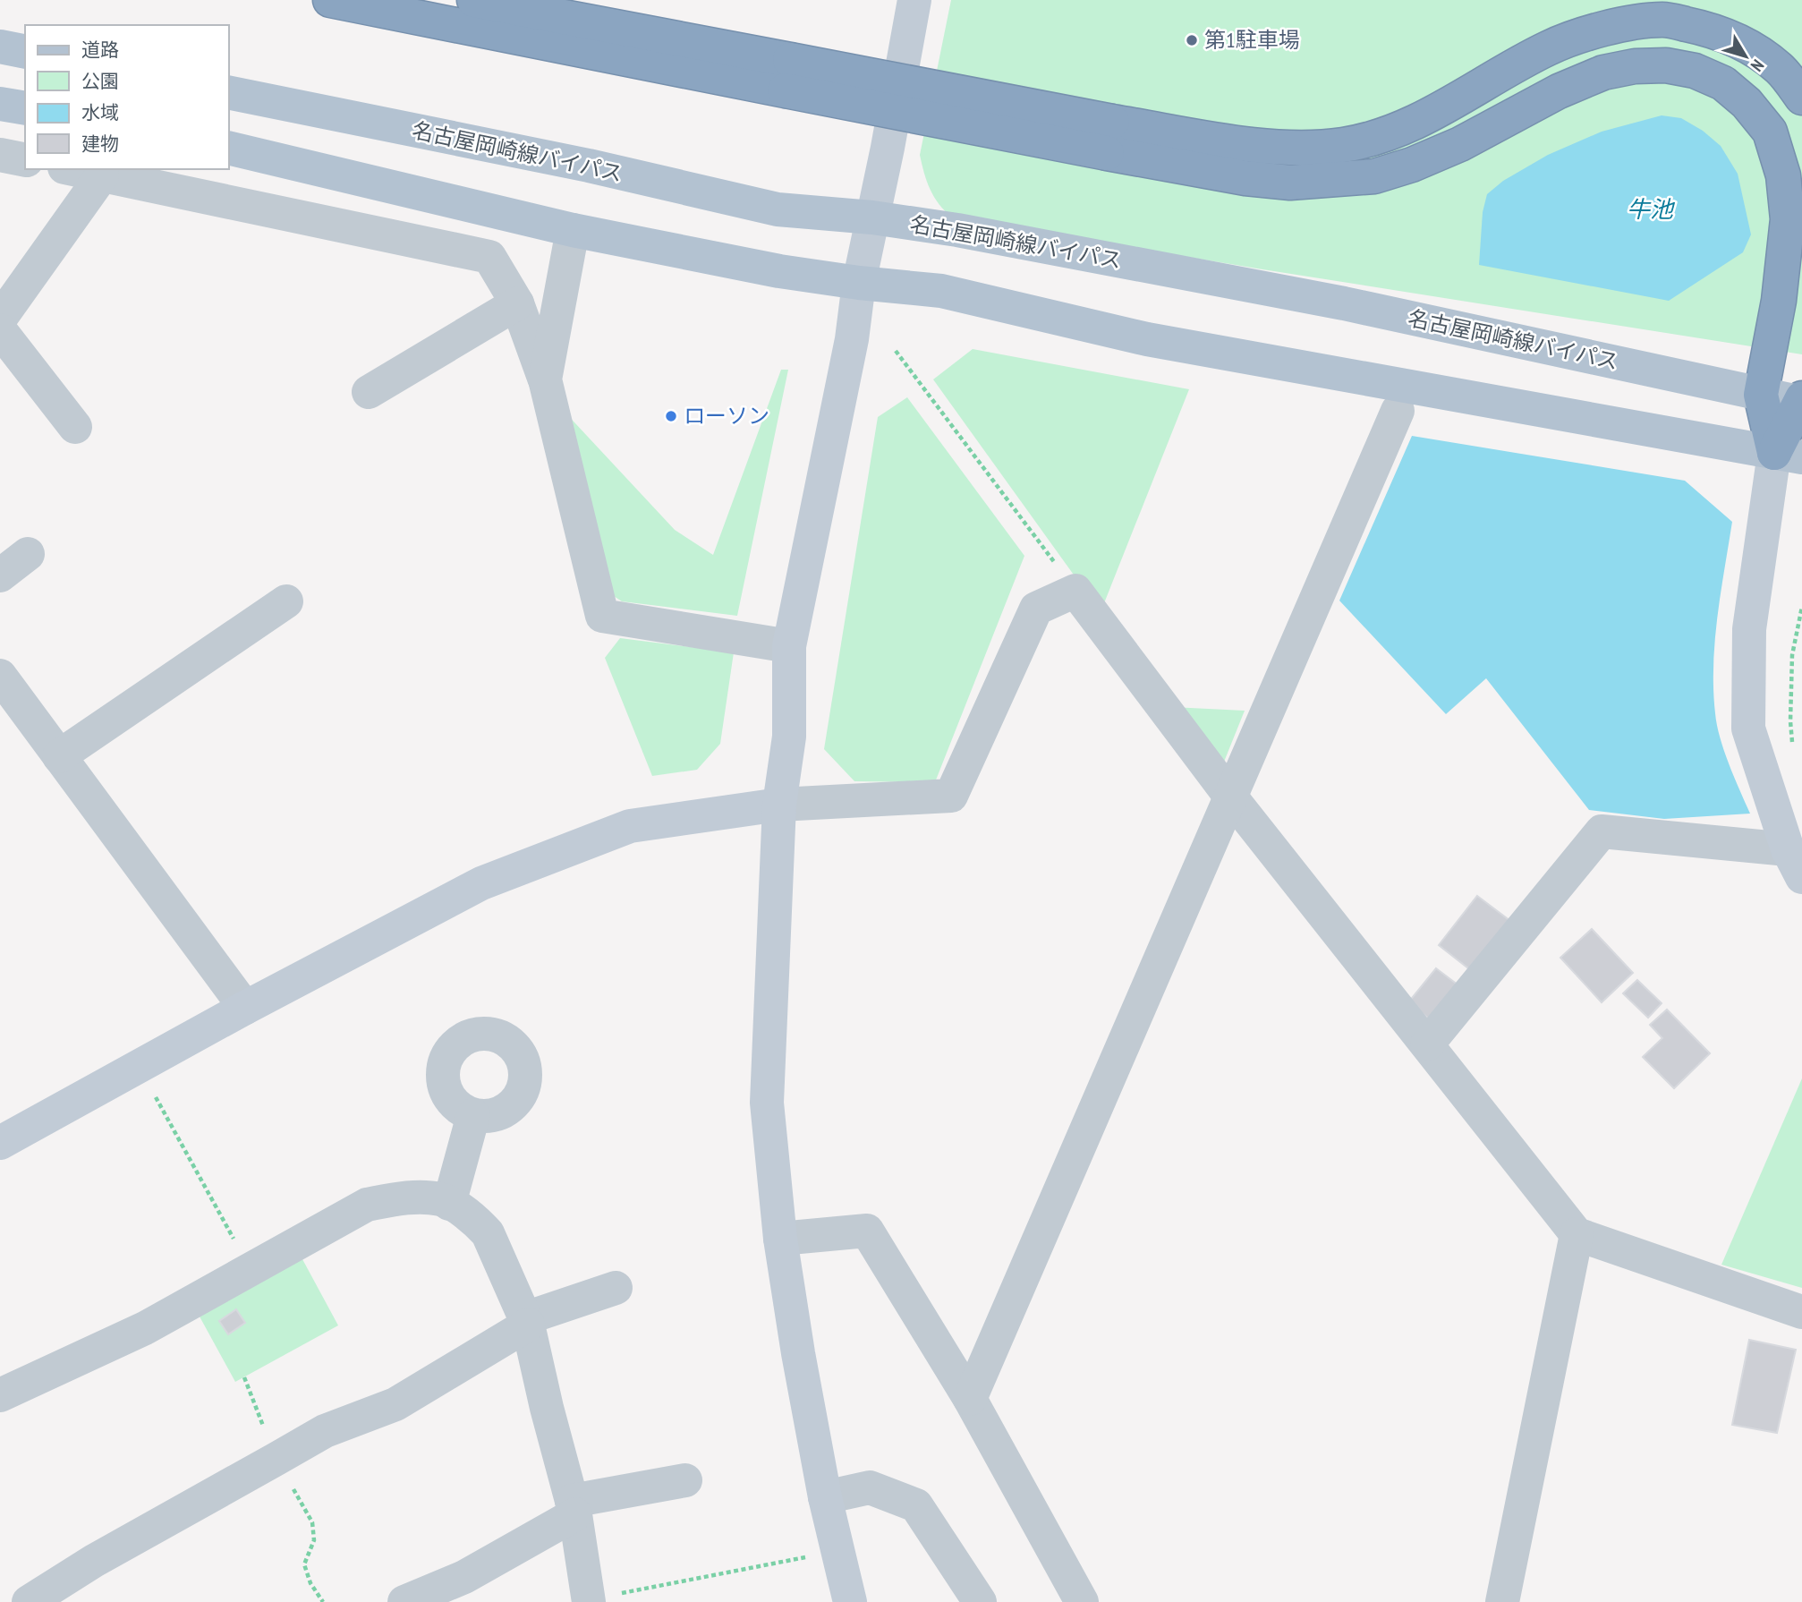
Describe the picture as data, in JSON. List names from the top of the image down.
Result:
{
  "streets": {
    "main road": ["名古屋岡崎線バイパス"]
  },
  "water": ["牛池"],
  "places": ["第1駐車場", "ローソン"],
  "legend": [
    "道路",
    "公園",
    "水域",
    "建物"
  ],
  "north": "bottom right"
}
